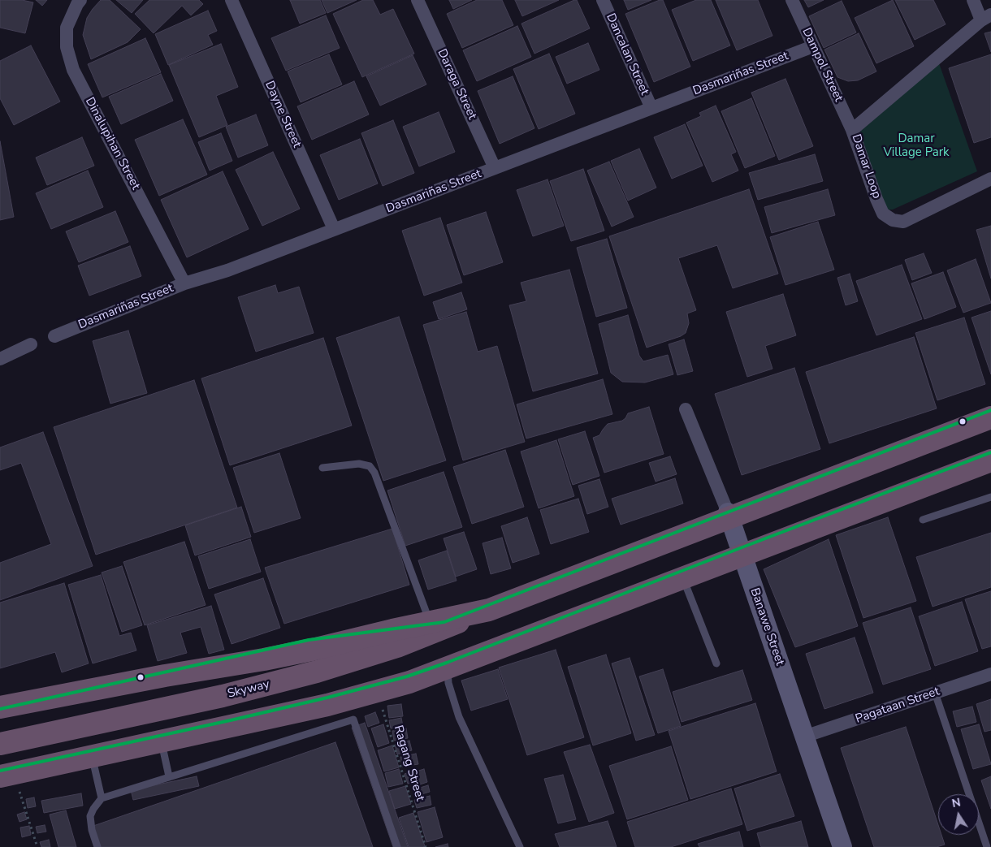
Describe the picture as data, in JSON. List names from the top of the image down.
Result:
{
  "streets": {
    "highway": ["Skyway"],
    "main road": ["Banawe Street"],
    "street": [
      "Dancalan Street",
      "Dampol Street",
      "Dasmariñas Street",
      "Daraga Street",
      "Dayne Street",
      "Dinalupihan Street",
      "Damar Loop",
      "Pagataan Street"
    ],
    "path": ["Ragang Street"]
  },
  "crossings": [
    ["Dancalan Street", "Dasmariñas Street"],
    ["Dampol Street", "Dasmariñas Street"],
    ["Dampol Street", "Damar Loop"],
    ["Dasmariñas Street", "Daraga Street"],
    ["Dasmariñas Street", "Dayne Street"],
    ["Dasmariñas Street", "Dinalupihan Street"],
    ["Banawe Street", "Pagataan Street"]
  ],
  "parks": ["Damar Village Park"],
  "north": "top"
}
